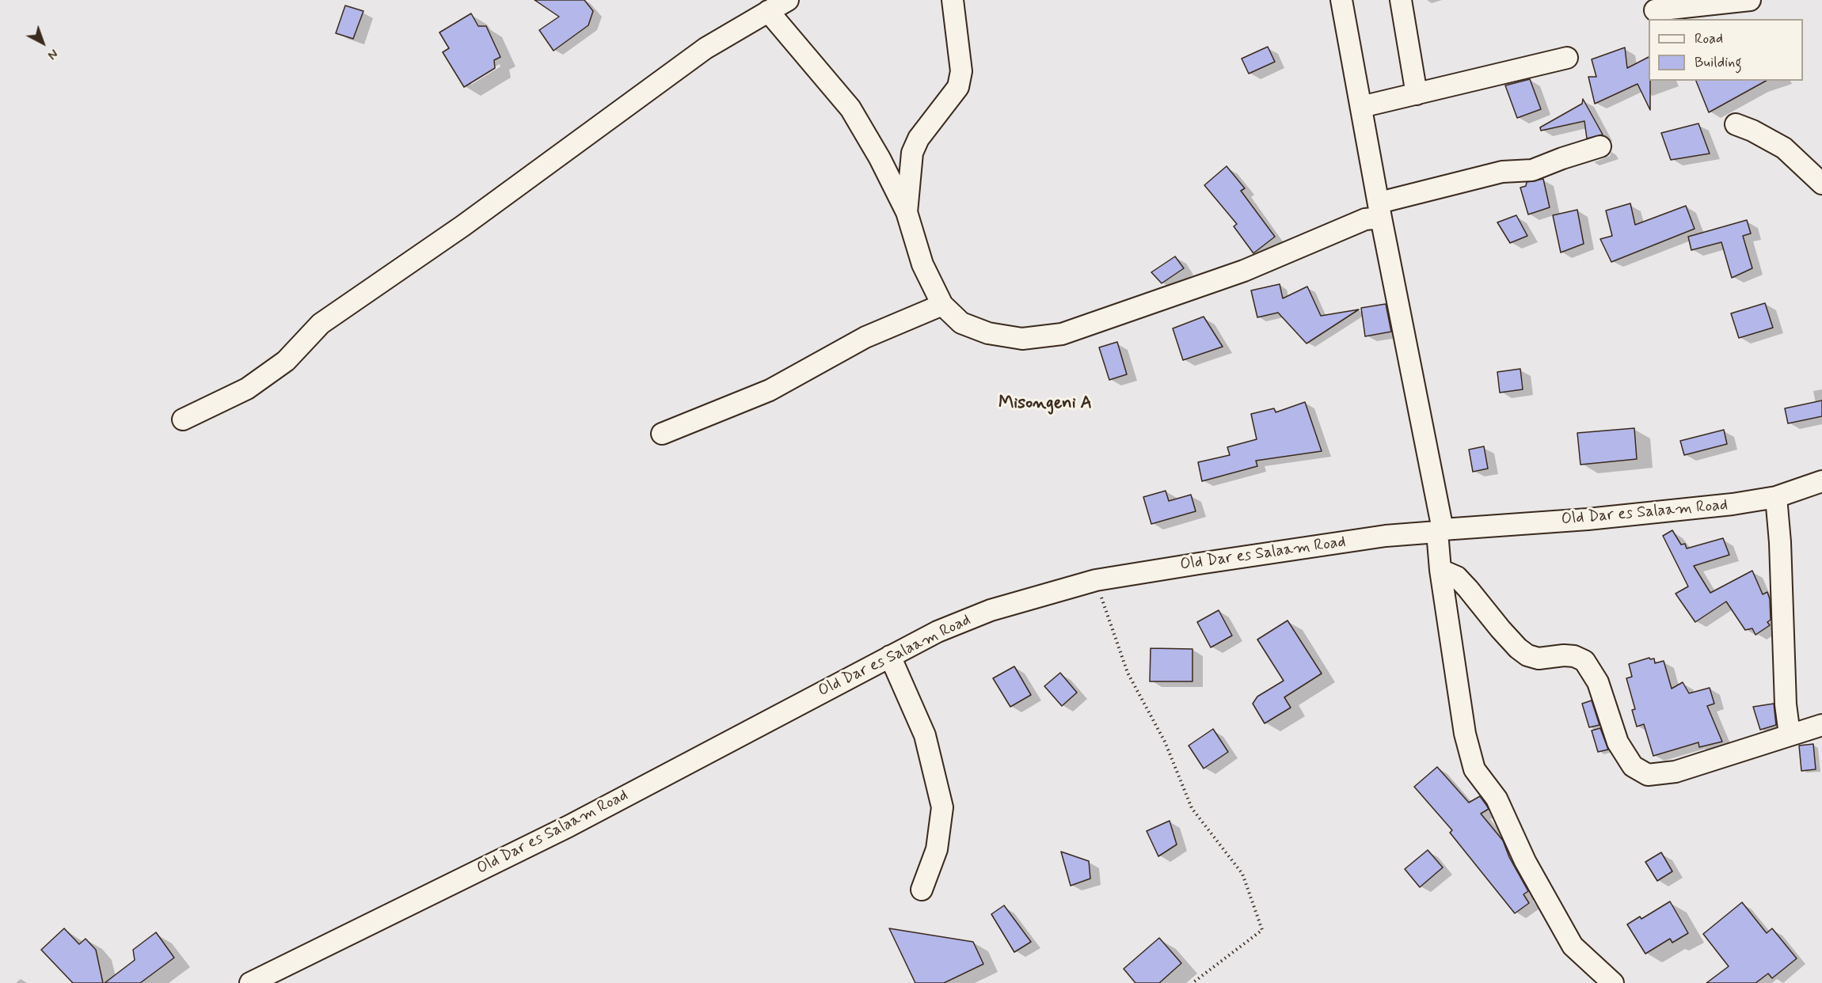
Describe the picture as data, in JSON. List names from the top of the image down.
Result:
{
  "streets": {
    "street": ["Old Dar es Salaam Road"]
  },
  "districts": ["Misongeni A"],
  "legend": ["Road", "Building"],
  "north": "bottom right"
}
